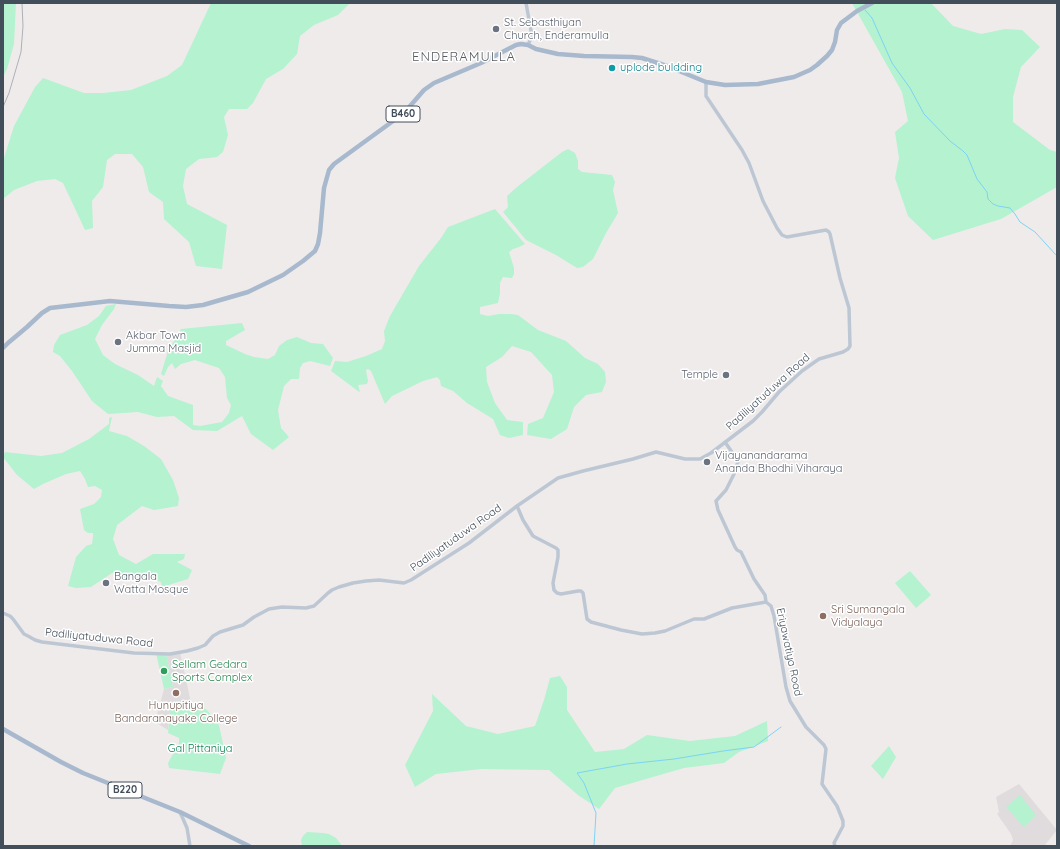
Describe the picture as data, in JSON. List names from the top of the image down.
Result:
{
  "streets": {
    "main road": ["B460", "B220"],
    "street": ["Padiliyatuduwa Road", "Eriyawatiya Road"]
  },
  "crossings": [
    ["B460", "Padiliyatuduwa Road"],
    ["Padiliyatuduwa Road", "Eriyawatiya Road"]
  ],
  "districts": ["ENDERAMULLA"],
  "parks": ["Gal Pittaniya"],
  "places": [
    "St. Sebasthiyan Church, Enderamulla",
    "uplode buldding",
    "Akbar Town Jumma Masjid",
    "Temple",
    "Vijayanandarama Ananda Bhodhi Viharaya",
    "Bangala Watta Mosque",
    "Sri Sumangala Vidyalaya",
    "Sellam Gedara Sports Complex",
    "Hunupitiya Bandaranayake College"
  ]
}
